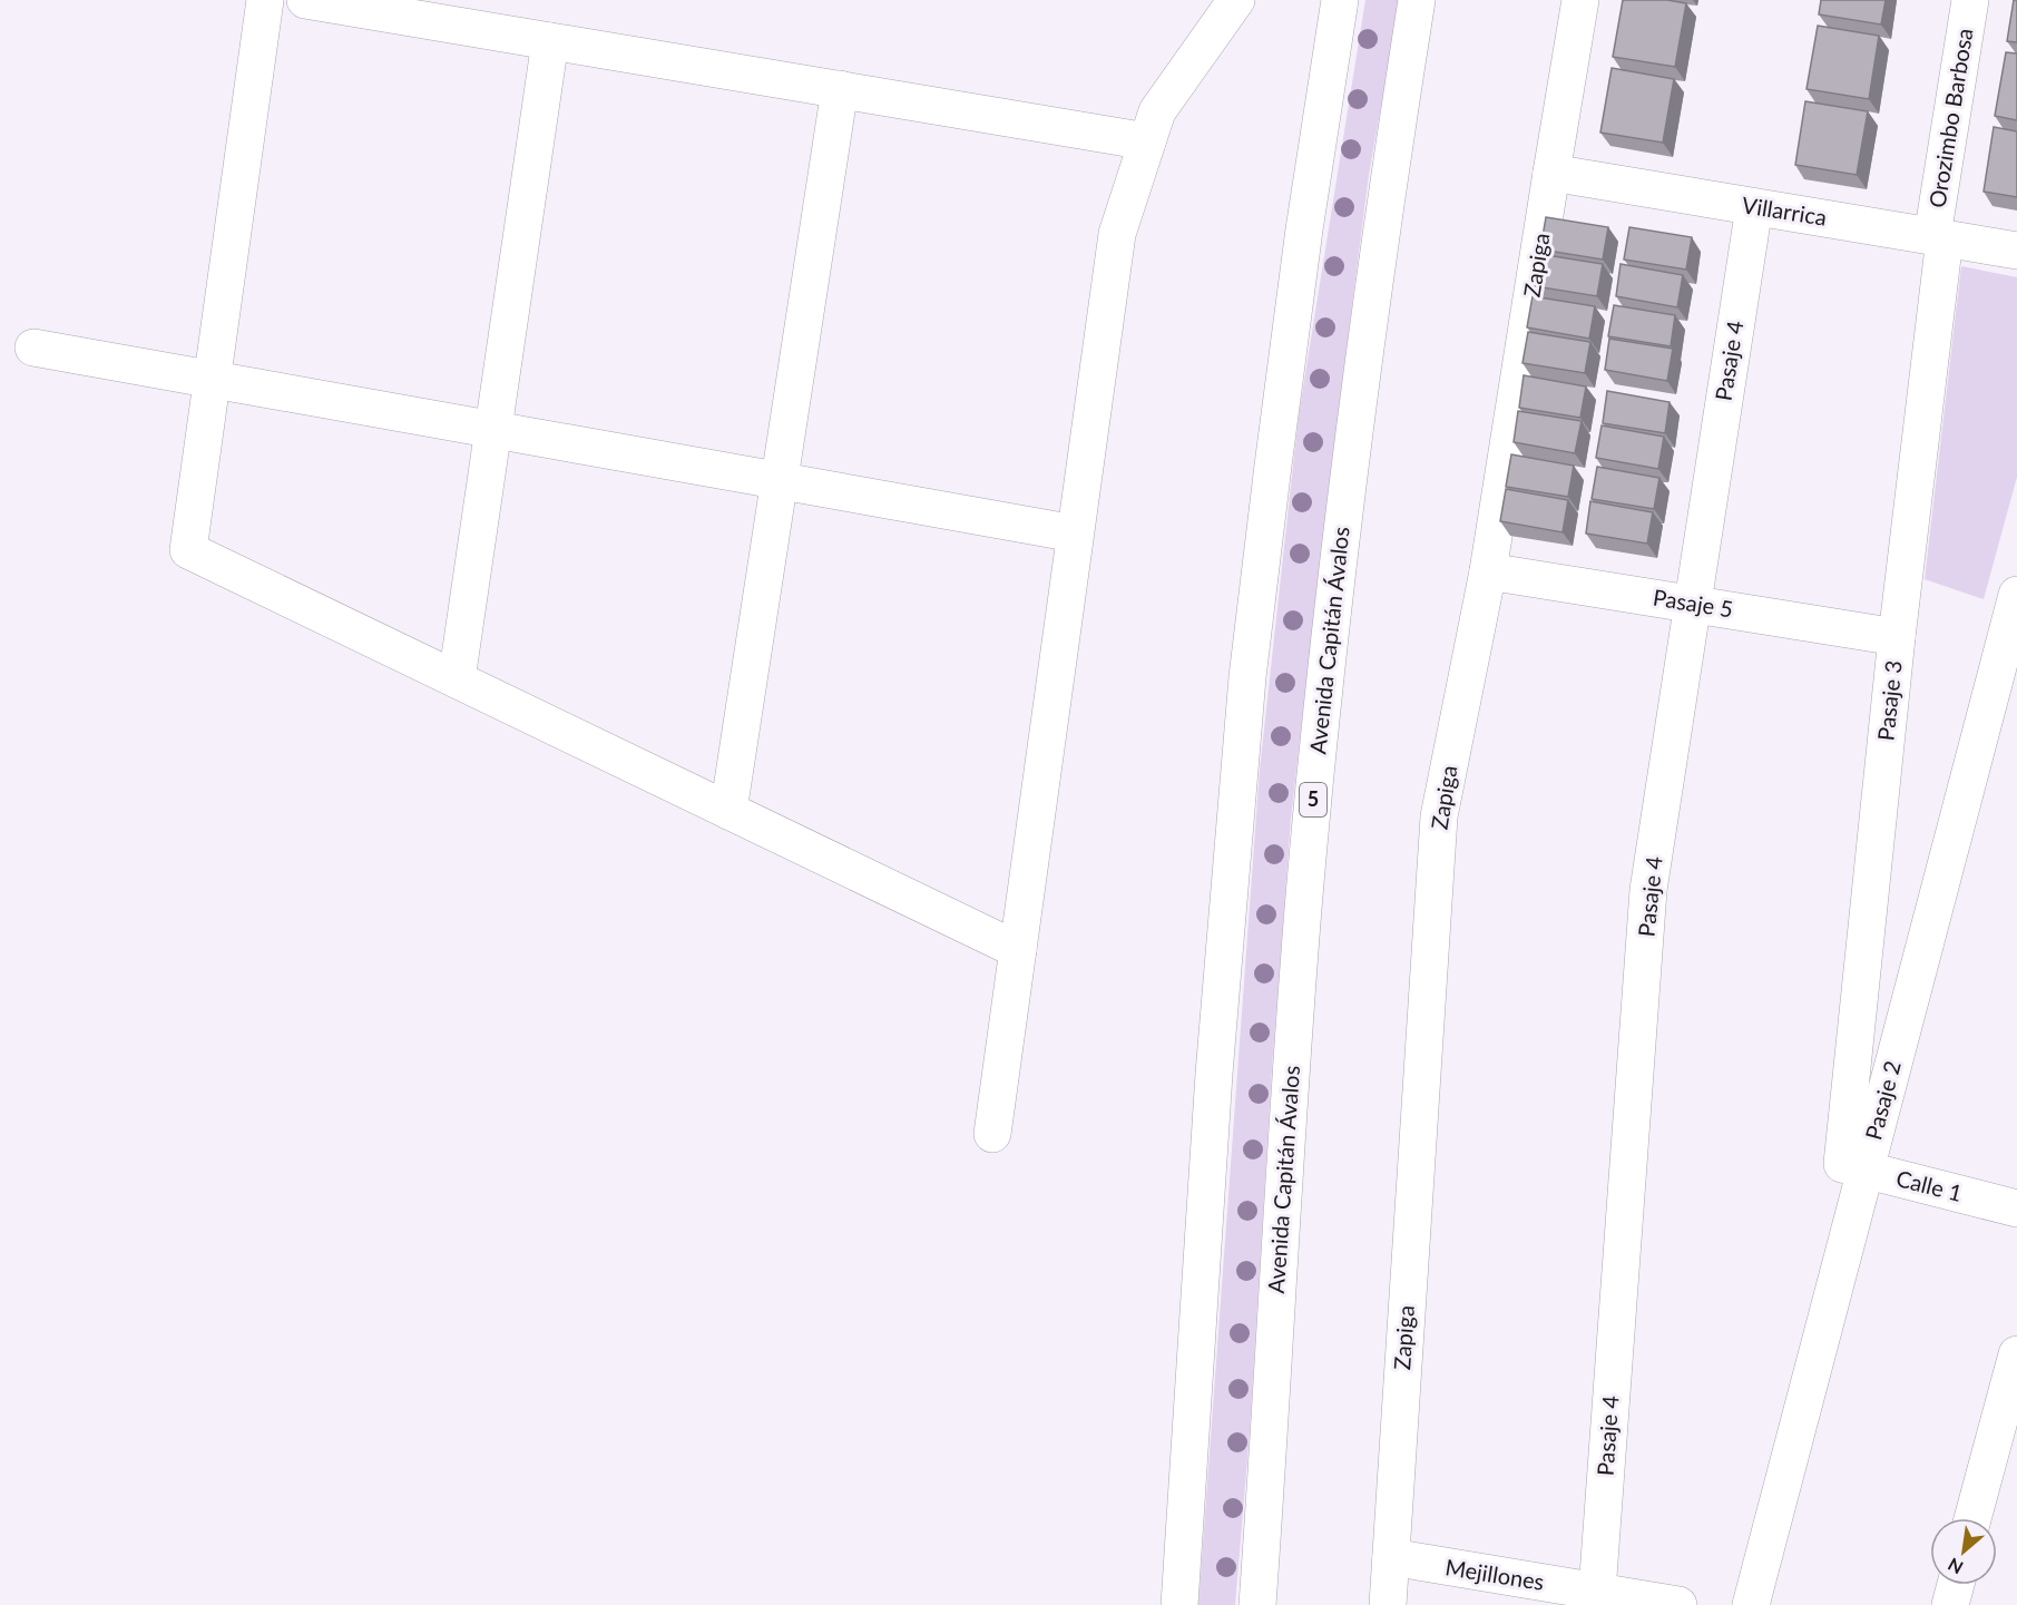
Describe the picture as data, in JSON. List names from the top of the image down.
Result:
{
  "streets": {
    "main road": [
      "Orozimbo Barbosa",
      "Villarrica",
      "Zapiga",
      "Pasaje 4",
      "Pasaje 5",
      "Avenida Capitán Ávalos",
      "Pasaje 3",
      "5",
      "Pasaje 2",
      "Calle 1",
      "Mejillones"
    ]
  },
  "crossings": [
    ["Orozimbo Barbosa", "Villarrica"],
    ["Orozimbo Barbosa", "Pasaje 3"],
    ["Villarrica", "Zapiga"],
    ["Villarrica", "Pasaje 4"],
    ["Villarrica", "Pasaje 3"],
    ["Zapiga", "Pasaje 5"],
    ["Zapiga", "Mejillones"],
    ["Pasaje 4", "Pasaje 5"],
    ["Pasaje 4", "Mejillones"],
    ["Pasaje 5", "Pasaje 3"],
    ["Pasaje 3", "Pasaje 2"],
    ["Pasaje 3", "Calle 1"],
    ["Pasaje 2", "Calle 1"]
  ],
  "north": "bottom left"
}
